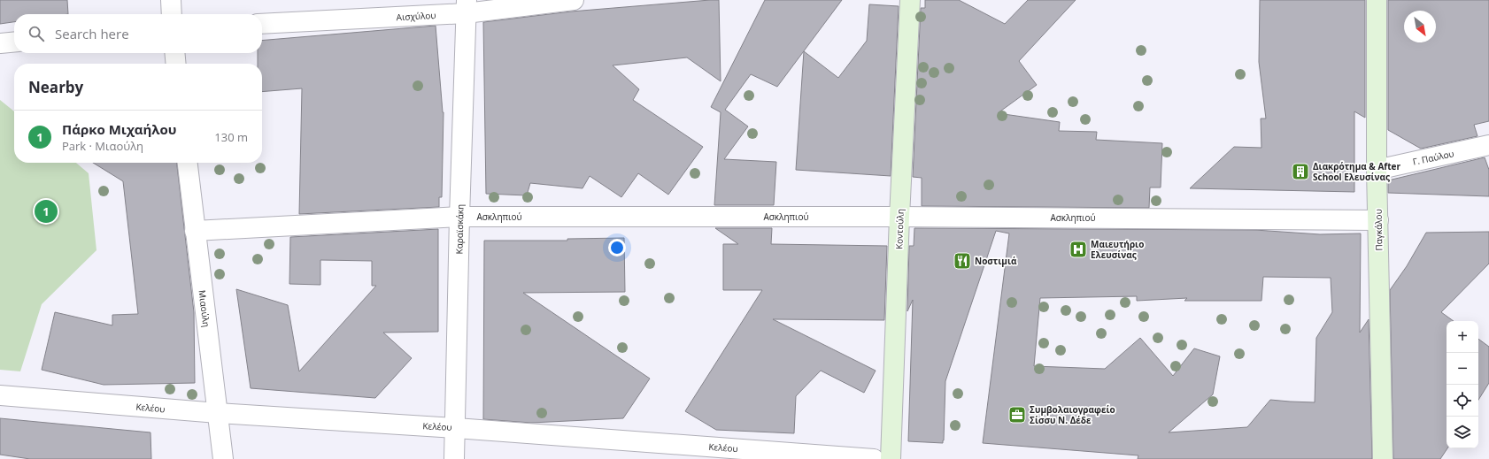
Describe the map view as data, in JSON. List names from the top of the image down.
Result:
{
  "streets": {
    "main road": ["Κοντούλη", "Παγκάλου"],
    "street": [
      "Αισχύλου",
      "Γ. Παύλου",
      "Ασκληπιού",
      "Καραϊσκάκη",
      "Μιαούλη",
      "Κελέου"
    ]
  },
  "crossings": [
    ["Αισχύλου", "Καραϊσκάκη"],
    ["Γ. Παύλου", "Παγκάλου"],
    ["Ασκληπιού", "Καραϊσκάκη"],
    ["Ασκληπιού", "Κοντούλη"],
    ["Ασκληπιού", "Παγκάλου"],
    ["Ασκληπιού", "Μιαούλη"],
    ["Καραϊσκάκη", "Κελέου"],
    ["Μιαούλη", "Κελέου"]
  ],
  "places": {
    "building": ["Διακρότημα & After School Ελευσίνας"],
    "hospital": ["Μαιευτήριο Ελευσίνας"],
    "restaurant": ["Νοστιμιά"],
    "office": ["Συμβολαιογραφείο Σίσσυ Ν. Δέδε"]
  },
  "north": "bottom right",
  "page": {
    "search": "Search here",
    "heading": "Nearby",
    "list": [
      {
        "mark": "1",
        "name": "Πάρκο Μιχαήλου",
        "note": "Park · Μιαούλη",
        "value": "130 m"
      }
    ],
    "pins": "1",
    "map_buttons": ["+", "−"]
  }
}
